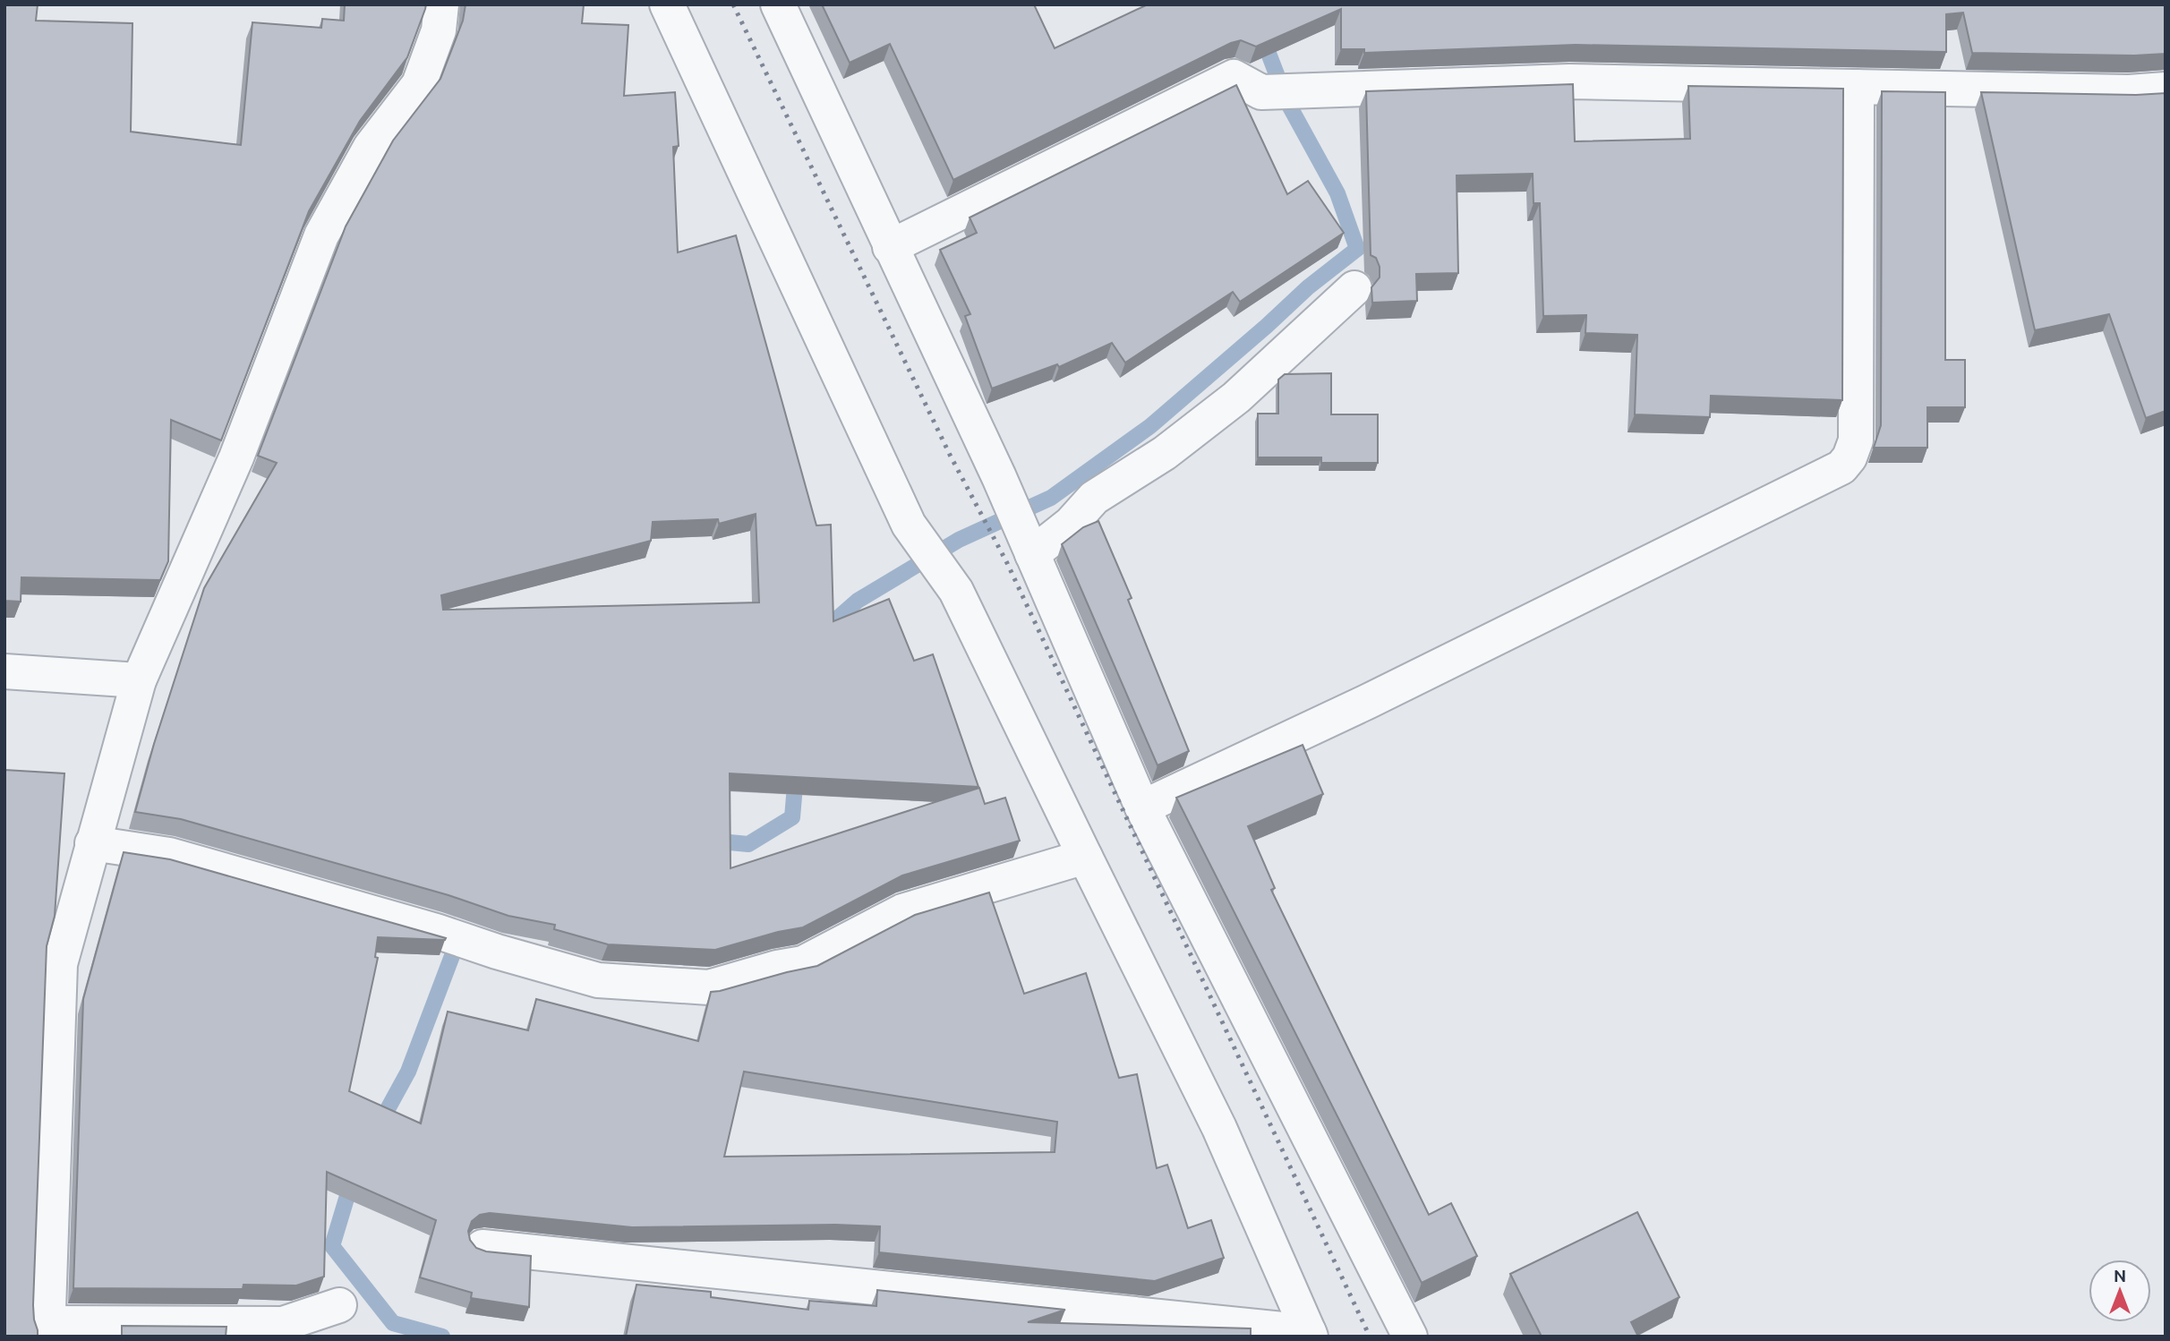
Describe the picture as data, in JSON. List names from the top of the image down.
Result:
{
  "north": "top"
}
